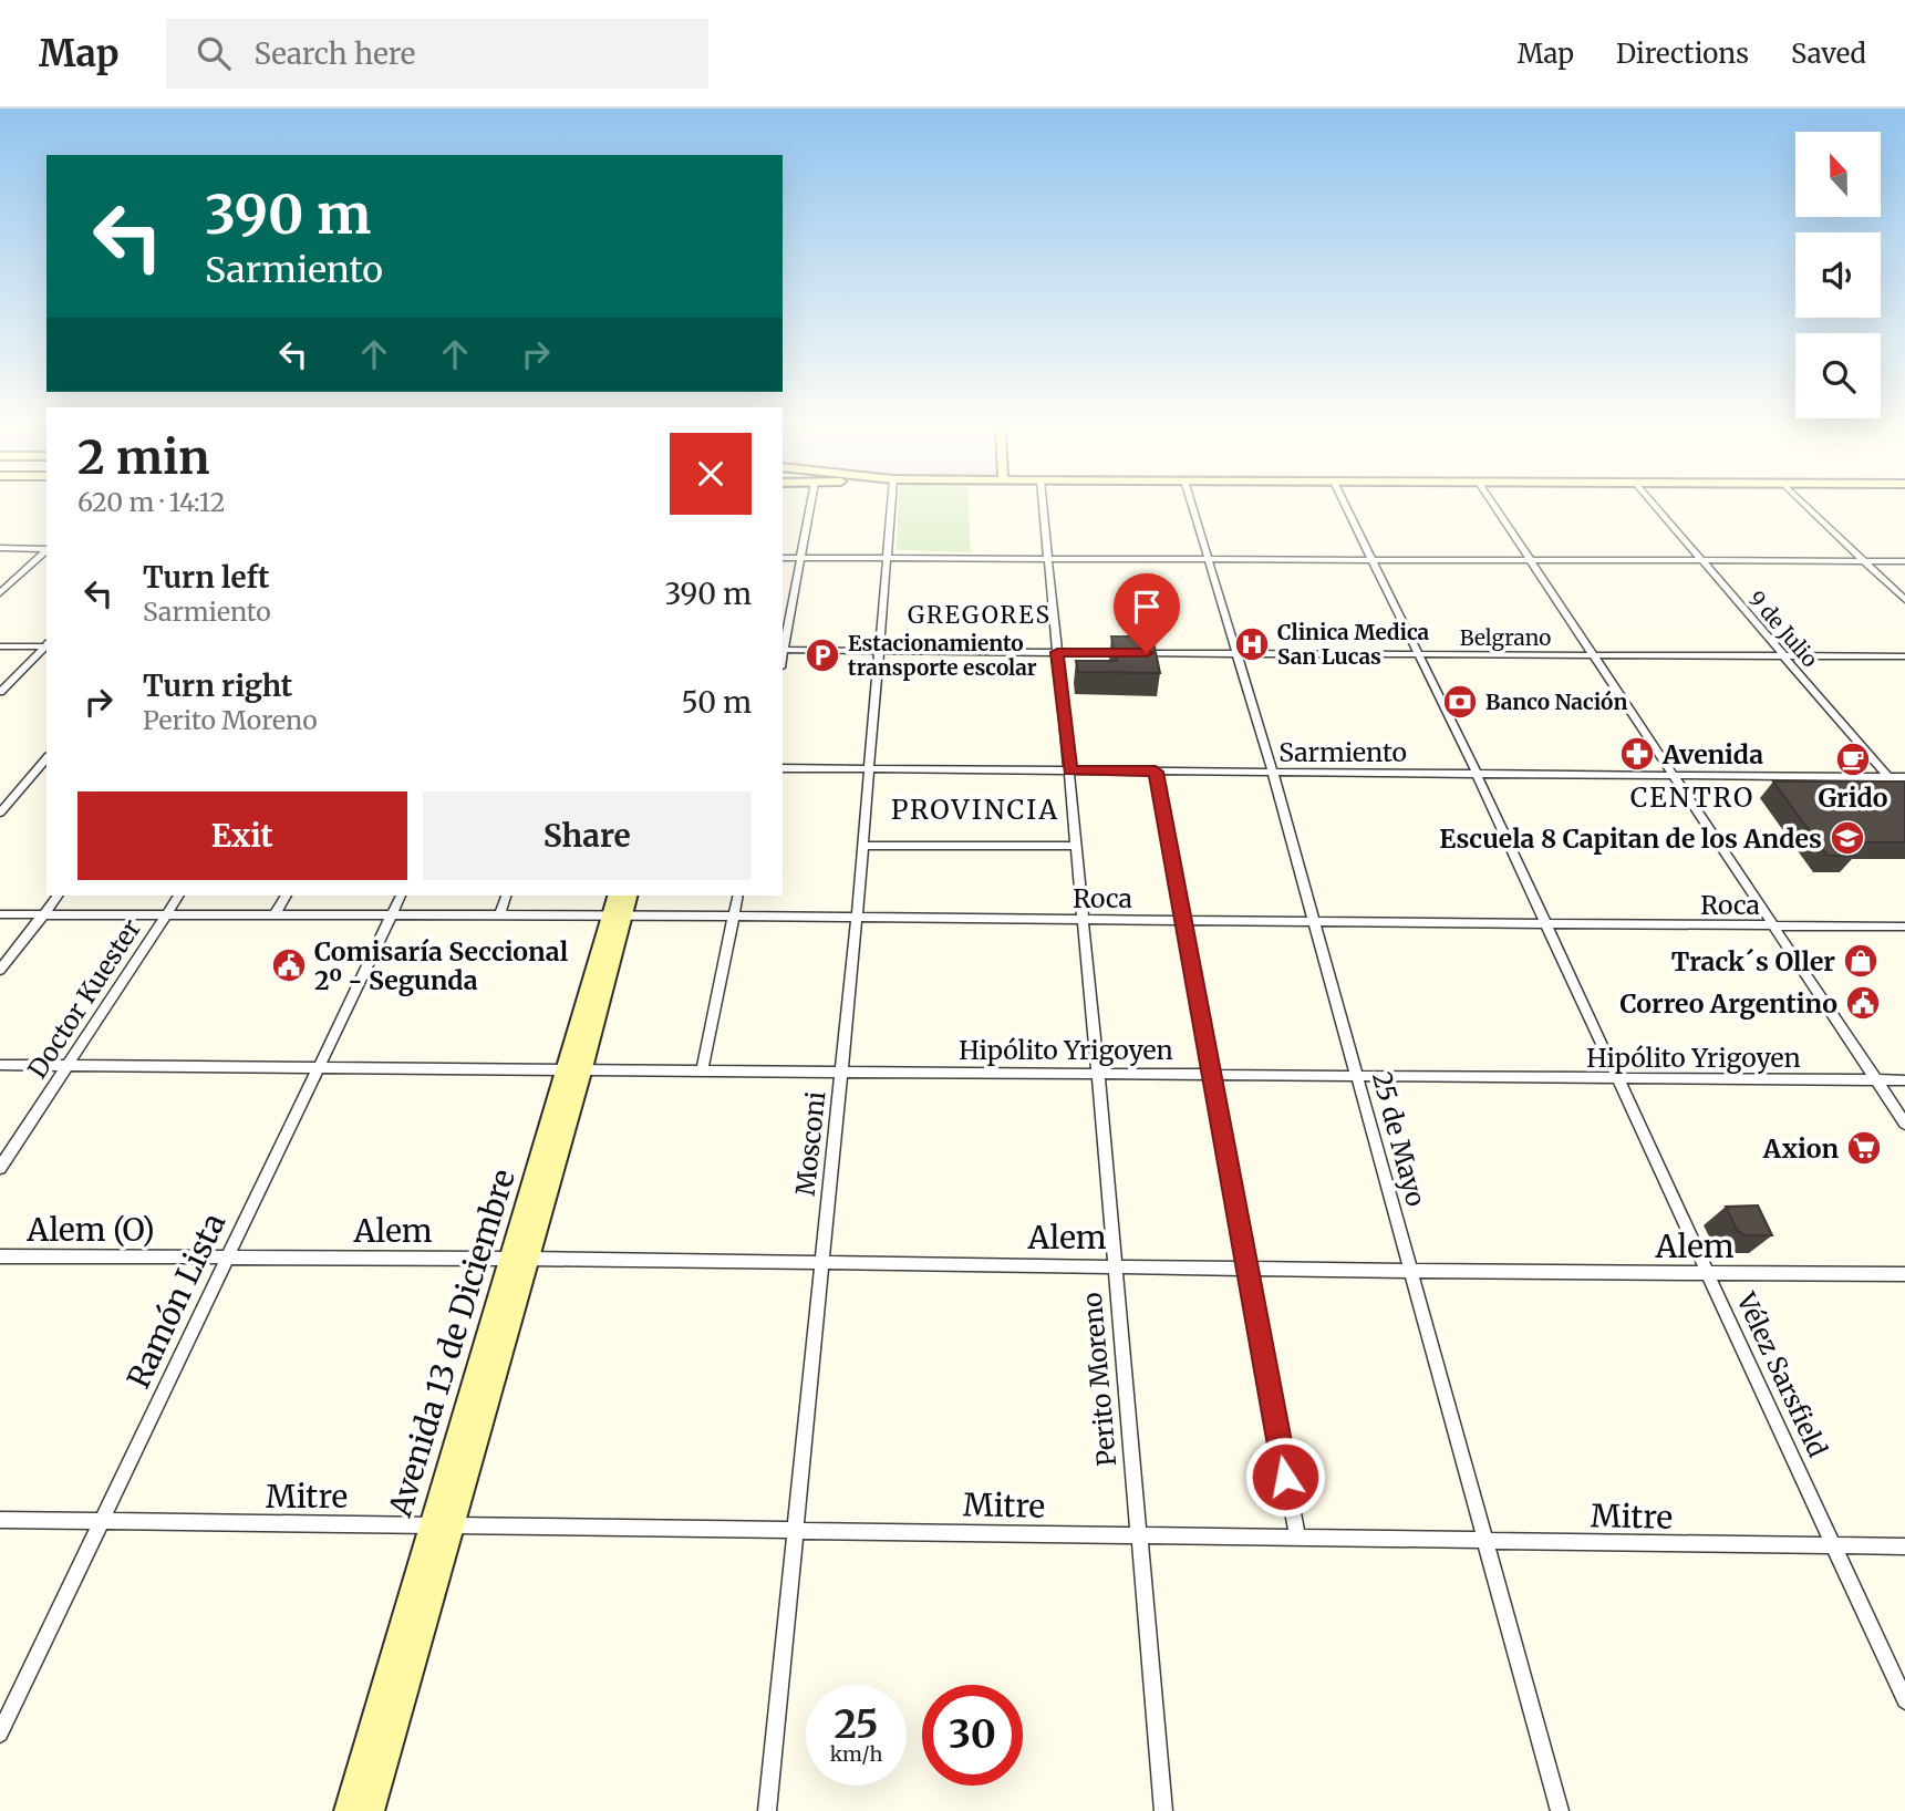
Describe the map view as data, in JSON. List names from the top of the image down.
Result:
{
  "streets": {
    "main road": ["Avenida 13 de Diciembre"],
    "street": [
      "9 de Julio",
      "Belgrano",
      "Sarmiento",
      "Roca",
      "Doctor Kuester",
      "Hipólito Yrigoyen",
      "25 de Mayo",
      "Mosconi",
      "Alem (O)",
      "Alem",
      "Ramón Lista",
      "Vélez Sarsfield",
      "Perito Moreno",
      "Mitre"
    ]
  },
  "crossings": [
    ["9 de Julio", "Belgrano"],
    ["9 de Julio", "Sarmiento"],
    ["Belgrano", "25 de Mayo"],
    ["Belgrano", "Mosconi"],
    ["Belgrano", "Vélez Sarsfield"],
    ["Belgrano", "Perito Moreno"],
    ["Sarmiento", "25 de Mayo"],
    ["Sarmiento", "Mosconi"],
    ["Sarmiento", "Vélez Sarsfield"],
    ["Sarmiento", "Perito Moreno"],
    ["Roca", "Doctor Kuester"],
    ["Roca", "25 de Mayo"],
    ["Roca", "Mosconi"],
    ["Roca", "Ramón Lista"],
    ["Roca", "Avenida 13 de Diciembre"],
    ["Roca", "Vélez Sarsfield"],
    ["Roca", "Perito Moreno"],
    ["Doctor Kuester", "Hipólito Yrigoyen"],
    ["Hipólito Yrigoyen", "25 de Mayo"],
    ["Hipólito Yrigoyen", "Mosconi"],
    ["Hipólito Yrigoyen", "Ramón Lista"],
    ["Hipólito Yrigoyen", "Avenida 13 de Diciembre"],
    ["Hipólito Yrigoyen", "Vélez Sarsfield"],
    ["Hipólito Yrigoyen", "Perito Moreno"],
    ["25 de Mayo", "Alem"],
    ["25 de Mayo", "Mitre"],
    ["Mosconi", "Alem"],
    ["Mosconi", "Mitre"],
    ["Alem (O)", "Alem"],
    ["Alem (O)", "Ramón Lista"],
    ["Alem", "Ramón Lista"],
    ["Alem", "Avenida 13 de Diciembre"],
    ["Alem", "Vélez Sarsfield"],
    ["Alem", "Perito Moreno"],
    ["Ramón Lista", "Mitre"],
    ["Avenida 13 de Diciembre", "Mitre"],
    ["Vélez Sarsfield", "Mitre"],
    ["Perito Moreno", "Mitre"]
  ],
  "districts": ["GREGORES", "CENTRO", "PROVINCIA"],
  "places": {
    "hospital": ["Clinica Medica San Lucas"],
    "parking": ["Estacionamiento transporte escolar"],
    "bank": ["Banco Nación"],
    "pharmacy": ["Avenida"],
    "cafe": ["Grido"],
    "school or university": ["Escuela 8 Capitan de los Andes"],
    "shop": ["Track´s Oller"],
    "public building": ["Comisaría Seccional 2º - Segunda", "Correo Argentino"],
    "supermarket": ["Axion"]
  },
  "north": "top",
  "page": {
    "header": "Map",
    "search": "Search here",
    "nav": ["Map", "Directions", "Saved"],
    "turn": ["390 m", "Sarmiento"],
    "heading": ["2 min", "620 m · 14:12"],
    "list": [
      {
        "name": "Turn left",
        "note": "Sarmiento",
        "value": "390 m"
      },
      {
        "name": "Turn right",
        "note": "Perito Moreno",
        "value": "50 m"
      }
    ],
    "buttons": ["Exit", "Share"],
    "speed": "25 km/h",
    "limit": "30"
  }
}
